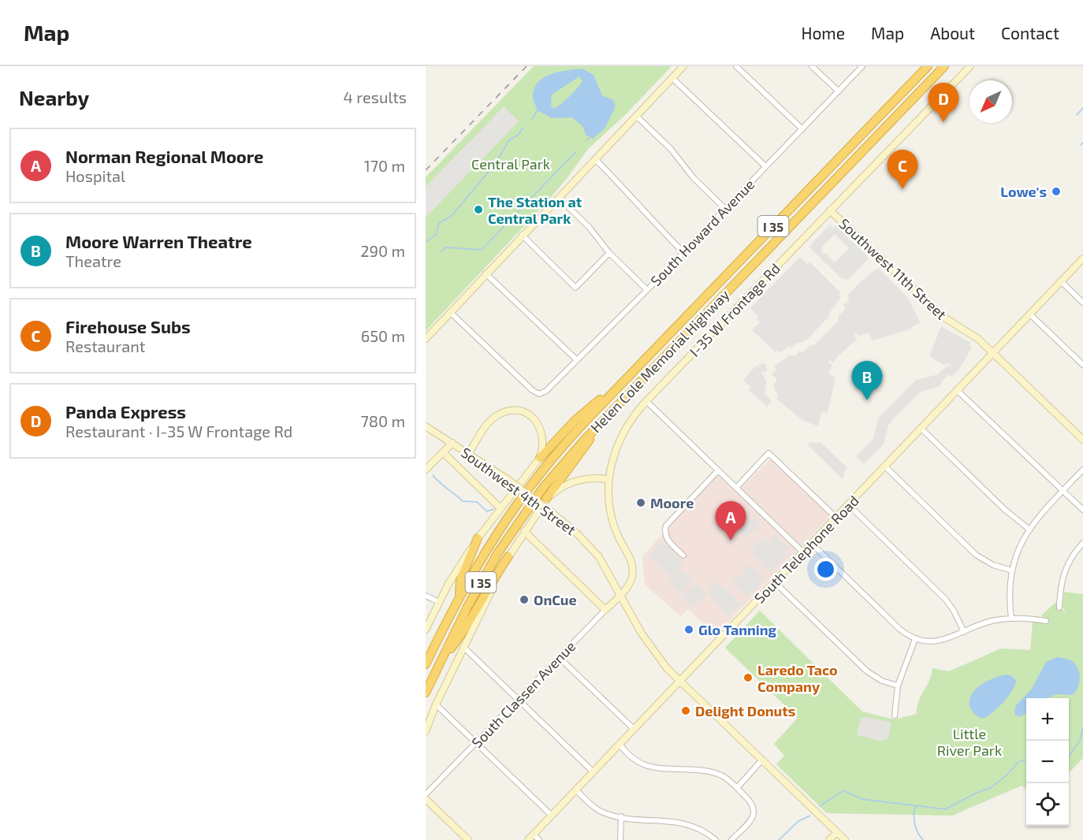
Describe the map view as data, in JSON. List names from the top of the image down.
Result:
{
  "streets": {
    "highway": ["I 35", "Helen Cole Memorial Highway"],
    "main road": [
      "Southwest 11th Street",
      "I-35 W Frontage Rd",
      "Southwest 4th Street",
      "South Telephone Road",
      "South Classen Avenue"
    ],
    "street": ["South Howard Avenue"]
  },
  "crossings": [
    ["Southwest 11th Street", "I-35 W Frontage Rd"],
    ["Southwest 11th Street", "South Telephone Road"],
    ["Southwest 4th Street", "South Telephone Road"],
    ["Southwest 4th Street", "South Classen Avenue"]
  ],
  "parks": ["Central Park", "Little River Park"],
  "places": [
    "Lowe's",
    "The Station at Central Park",
    "Moore",
    "OnCue",
    "Glo Tanning",
    "Laredo Taco Company",
    "Delight Donuts"
  ],
  "north": "bottom left",
  "page": {
    "header": "Map",
    "nav": [
      "Home",
      "Map",
      "About",
      "Contact"
    ],
    "heading": ["Nearby", "4 results"],
    "pins": [
      "D",
      "C",
      "B",
      "A"
    ],
    "list": [
      {
        "mark": "A",
        "name": "Norman Regional Moore",
        "note": "Hospital",
        "value": "170 m"
      },
      {
        "mark": "B",
        "name": "Moore Warren Theatre",
        "note": "Theatre",
        "value": "290 m"
      },
      {
        "mark": "C",
        "name": "Firehouse Subs",
        "note": "Restaurant",
        "value": "650 m"
      },
      {
        "mark": "D",
        "name": "Panda Express",
        "note": "Restaurant · I-35 W Frontage Rd",
        "value": "780 m"
      }
    ],
    "map_buttons": ["+", "−"]
  }
}
